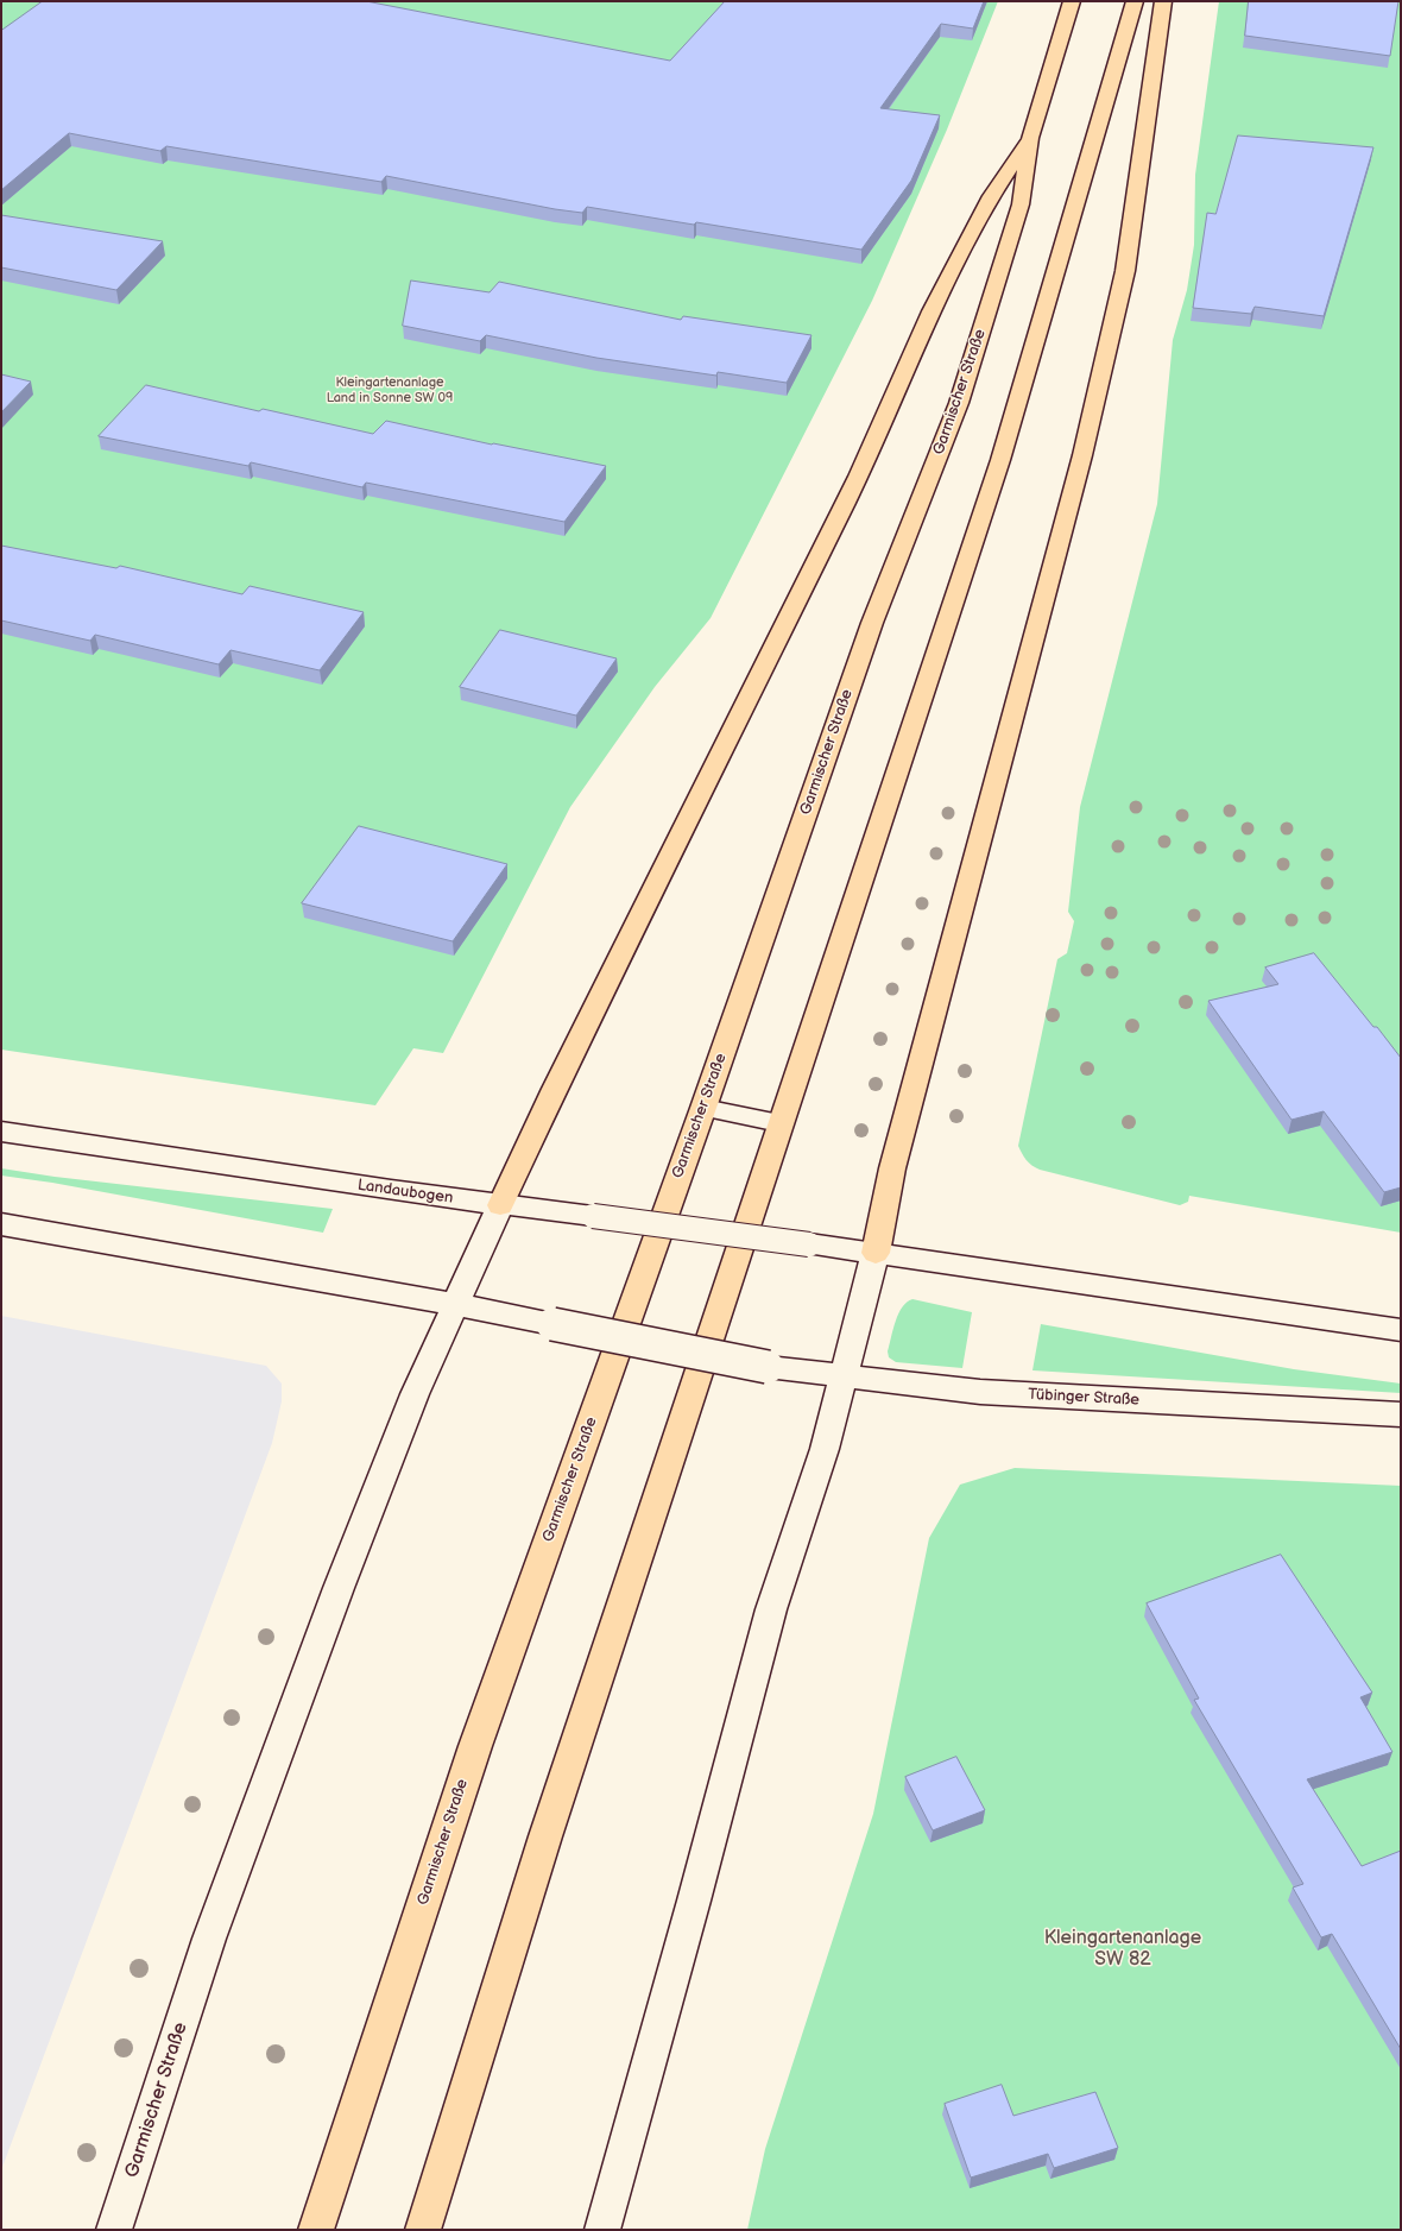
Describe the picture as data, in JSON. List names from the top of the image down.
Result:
{
  "streets": {
    "highway": ["Garmischer Straße"],
    "main road": ["Landaubogen", "Tübinger Straße"]
  },
  "crossings": [
    ["Garmischer Straße", "Landaubogen"],
    ["Garmischer Straße", "Tübinger Straße"]
  ],
  "parks": ["Kleingartenanlage Land in Sonne SW 09", "Kleingartenanlage SW 82"]
}
